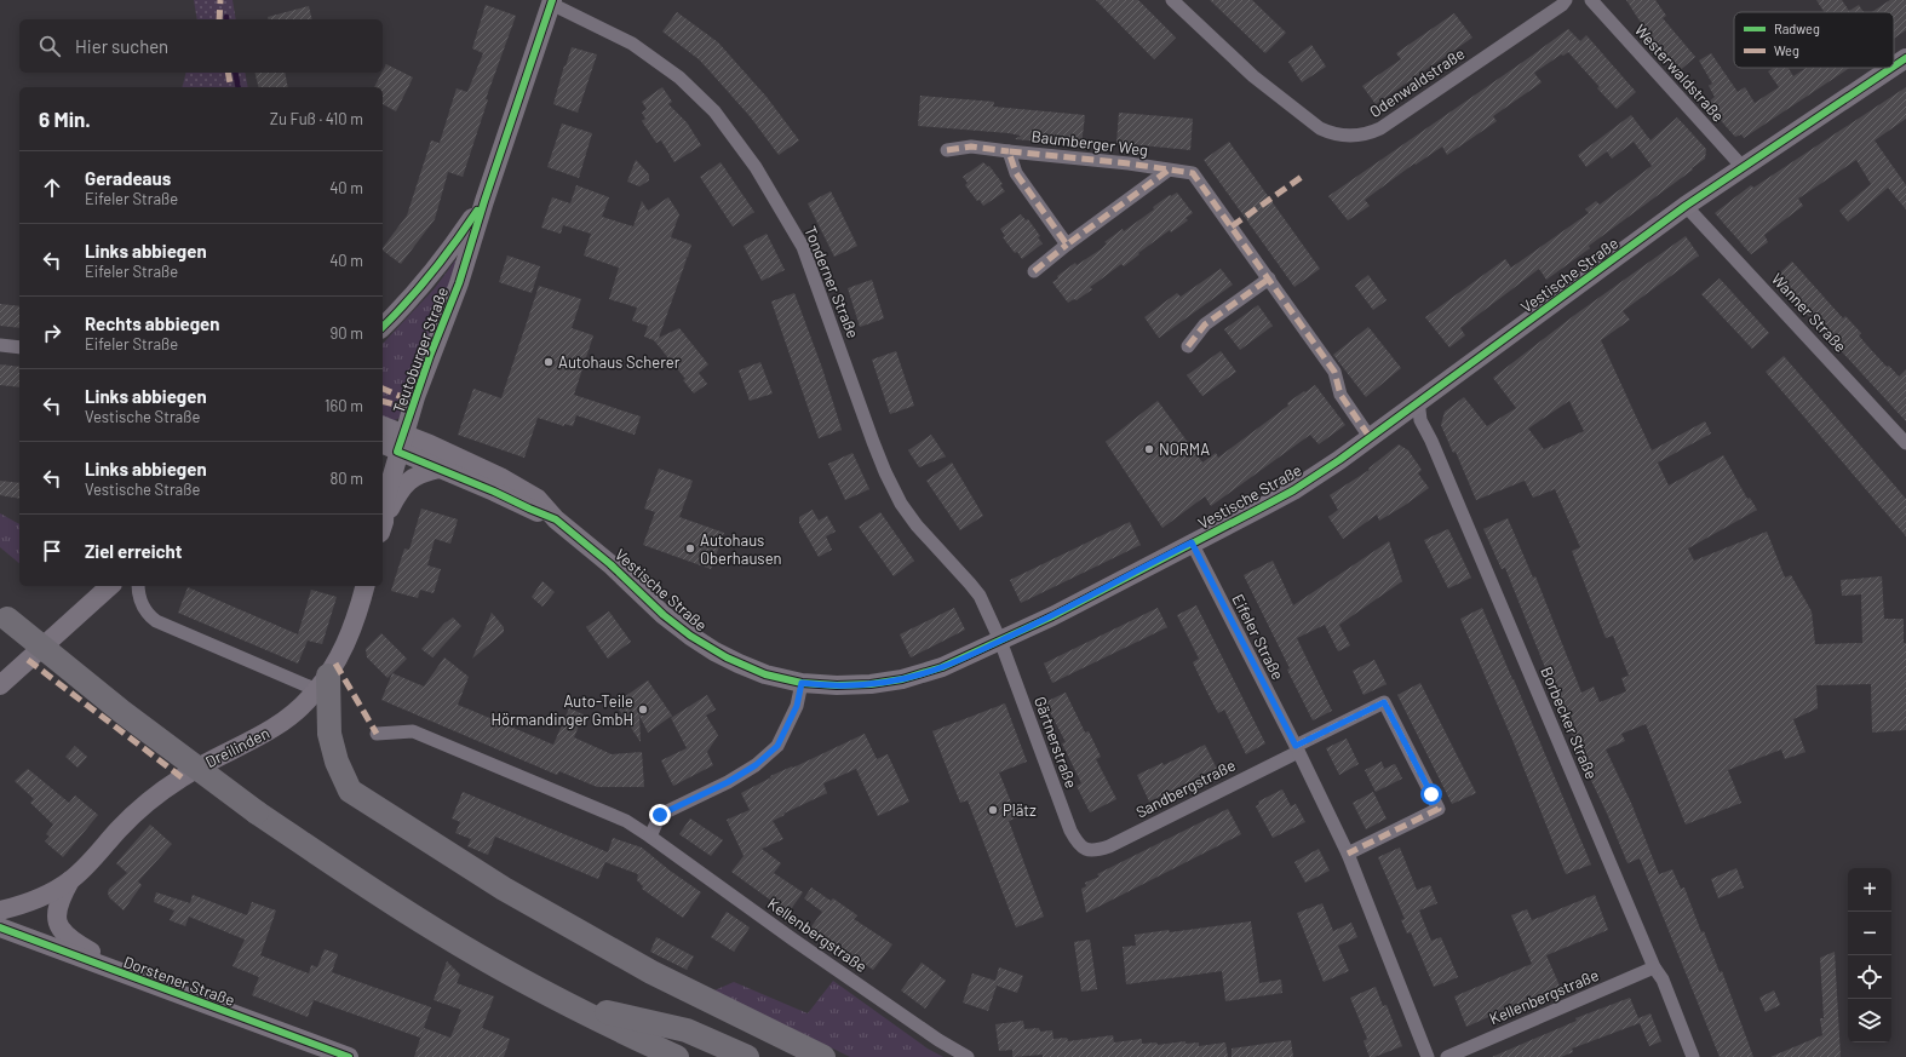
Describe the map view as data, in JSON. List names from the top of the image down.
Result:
{
  "streets": {
    "street": [
      "Westerwaldstraße",
      "Odenwaldstraße",
      "Baumberger Weg",
      "Vestische Straße",
      "Tonderner Straße",
      "Wanner Straße",
      "Teutoburger Straße",
      "Eifeler Straße",
      "Borbecker Straße",
      "Gärtnerstraße",
      "Dreilinden",
      "Sandbergstraße",
      "Kellenbergstraße",
      "Dorstener Straße"
    ]
  },
  "crossings": [
    ["Westerwaldstraße", "Vestische Straße"],
    ["Baumberger Weg", "Vestische Straße"],
    ["Vestische Straße", "Tonderner Straße"],
    ["Vestische Straße", "Wanner Straße"],
    ["Vestische Straße", "Teutoburger Straße"],
    ["Vestische Straße", "Eifeler Straße"],
    ["Vestische Straße", "Borbecker Straße"],
    ["Vestische Straße", "Gärtnerstraße"],
    ["Tonderner Straße", "Teutoburger Straße"],
    ["Tonderner Straße", "Gärtnerstraße"],
    ["Eifeler Straße", "Sandbergstraße"],
    ["Borbecker Straße", "Kellenbergstraße"],
    ["Gärtnerstraße", "Sandbergstraße"],
    ["Dreilinden", "Dorstener Straße"]
  ],
  "places": [
    "Autohaus Scherer",
    "NORMA",
    "Autohaus Oberhausen",
    "Auto-Teile Hörmandinger GmbH",
    "Plätz"
  ],
  "legend": ["Radweg", "Weg"],
  "page": {
    "search": "Hier suchen",
    "heading": ["6 Min.", "Zu Fuß · 410 m"],
    "list": [
      ["Geradeaus", "Eifeler Straße", "40 m"],
      ["Links abbiegen", "Eifeler Straße", "40 m"],
      ["Rechts abbiegen", "Eifeler Straße", "90 m"],
      ["Links abbiegen", "Vestische Straße", "160 m"],
      ["Links abbiegen", "Vestische Straße", "80 m"],
      "Ziel erreicht"
    ],
    "map_buttons": ["+", "−"]
  }
}
